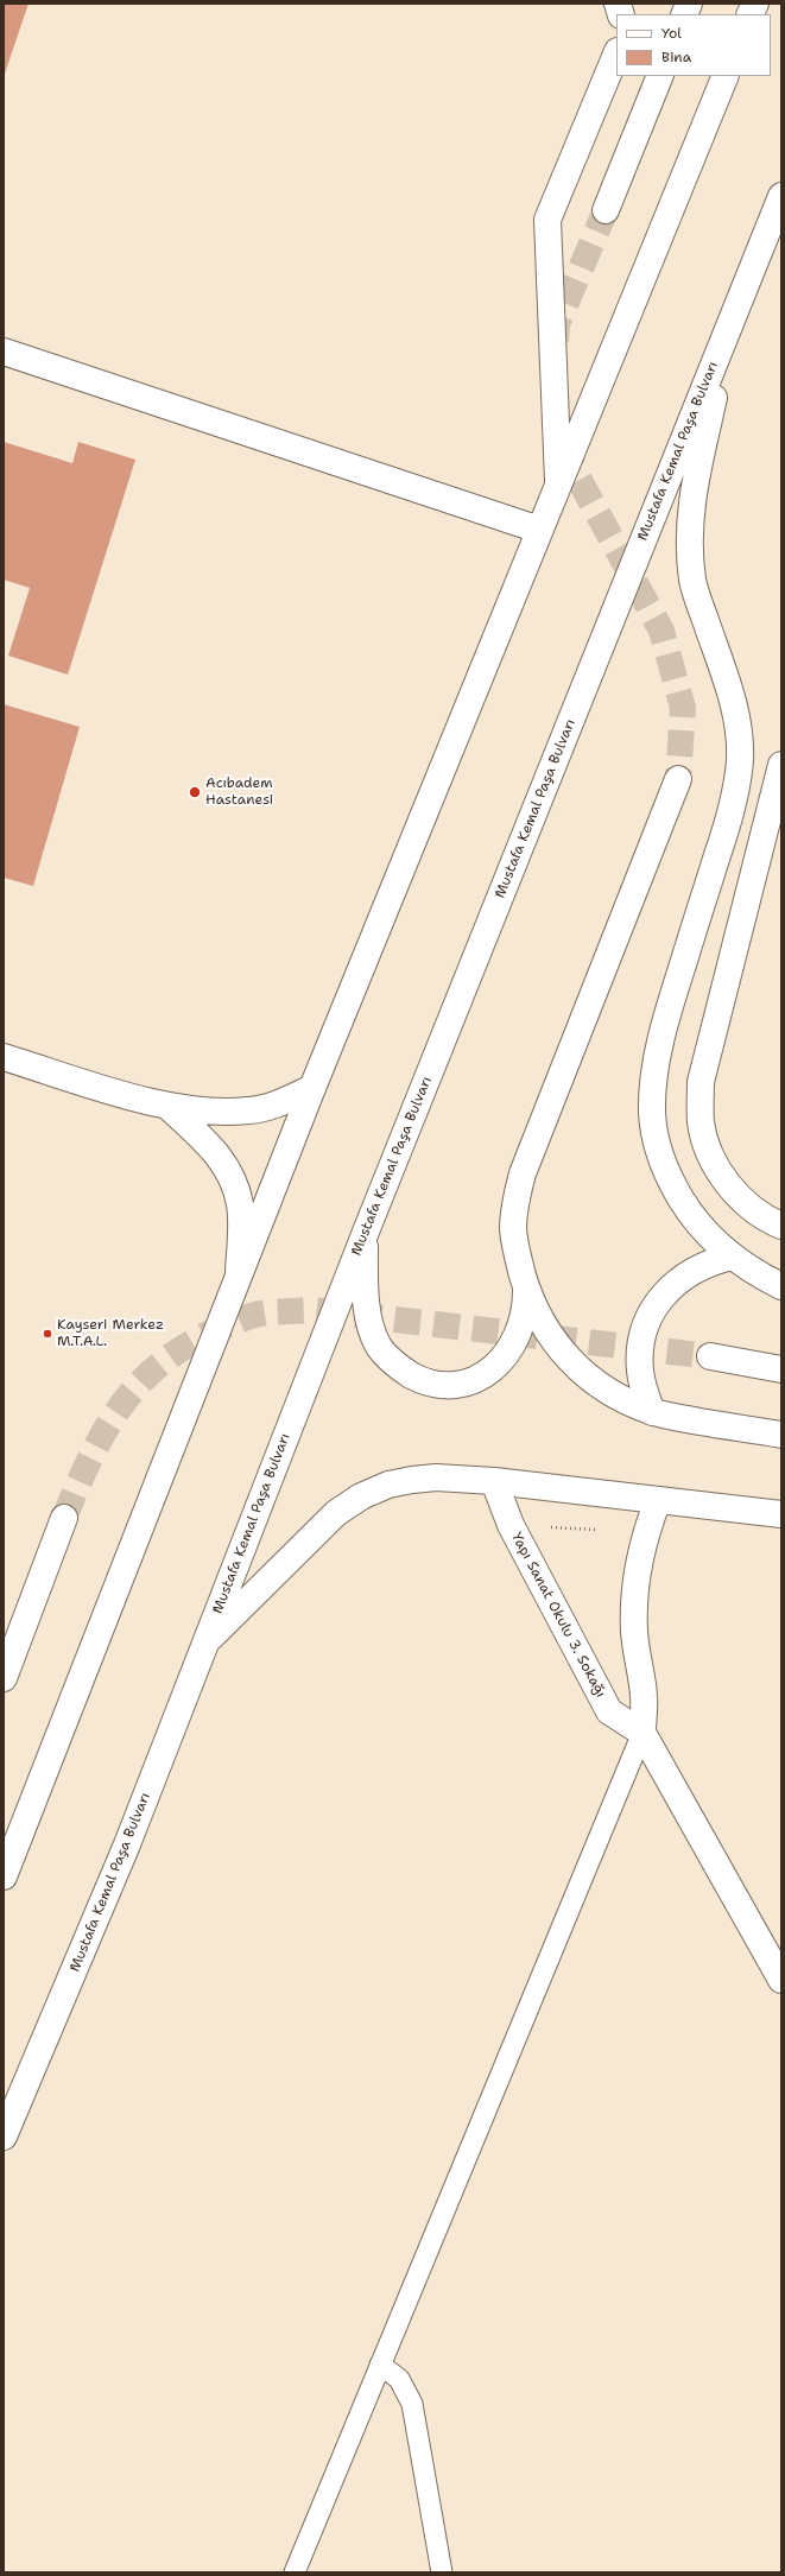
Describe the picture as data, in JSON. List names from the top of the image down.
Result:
{
  "streets": {
    "main road": ["Mustafa Kemal Paşa Bulvarı", "Yapı Sanat Okulu 3. Sokağı"]
  },
  "places": ["Acıbadem Hastanesi", "Kayseri Merkez M.T.A.L."],
  "legend": ["Yol", "Bina"]
}
